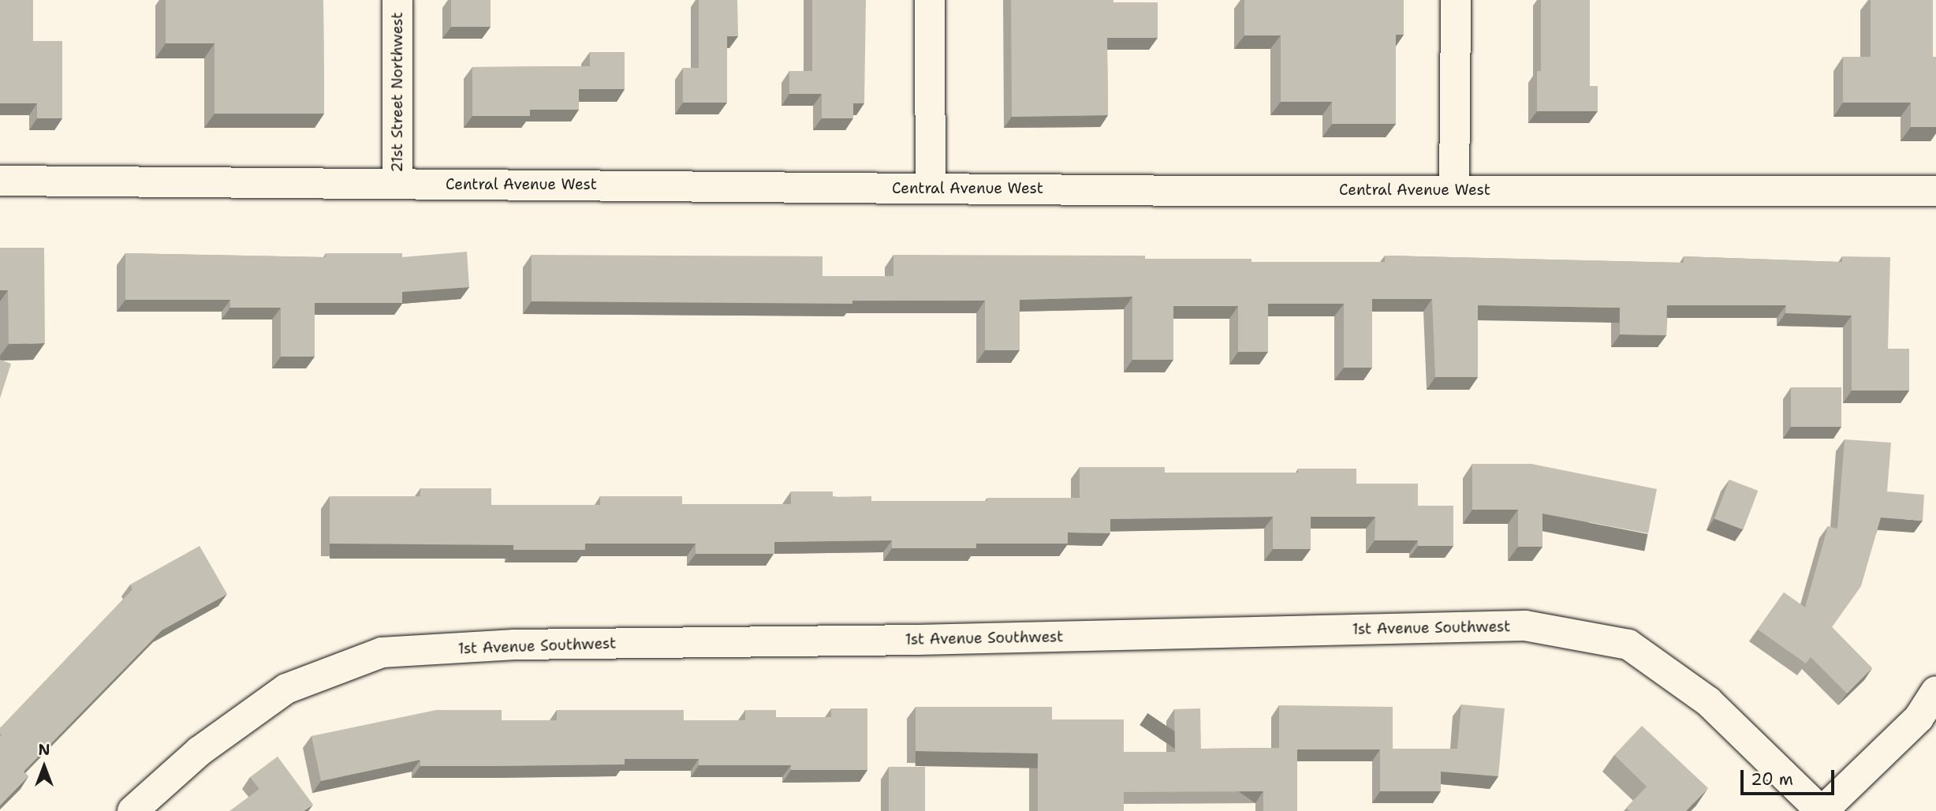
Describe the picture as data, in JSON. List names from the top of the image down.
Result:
{
  "streets": {
    "street": ["21st Street Northwest", "Central Avenue West", "1st Avenue Southwest"]
  },
  "crossings": [
    ["21st Street Northwest", "Central Avenue West"]
  ],
  "scale_bar": "20 m",
  "north": "top"
}
